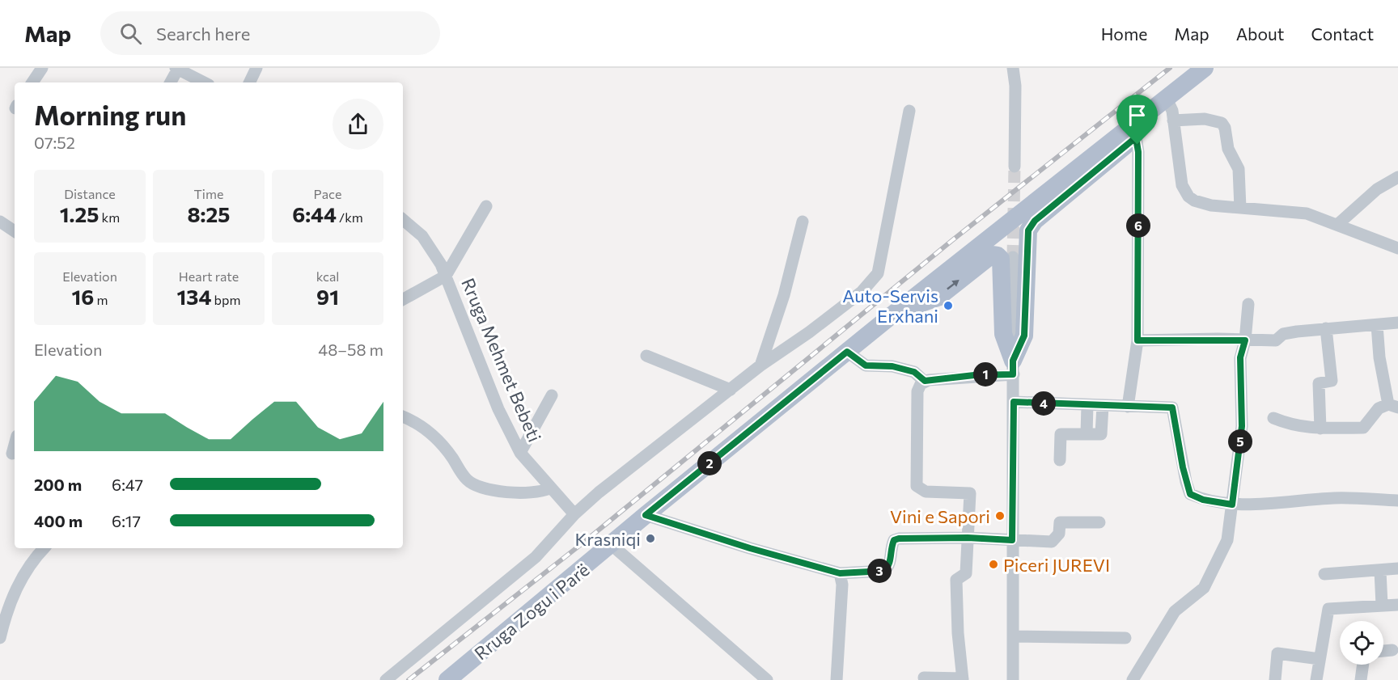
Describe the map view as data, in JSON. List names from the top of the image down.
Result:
{
  "streets": {
    "main road": ["Rruga Zogu i Parë"],
    "street": ["Rruga Mehmet Bebeti"]
  },
  "places": [
    "Auto-Servis Erxhani",
    "Vini e Sapori",
    "Krasniqi",
    "Piceri JUREVI"
  ],
  "page": {
    "header": "Map",
    "search": "Search here",
    "nav": [
      "Home",
      "Map",
      "About",
      "Contact"
    ],
    "heading": ["Morning run", "07:52"],
    "stats": [
      ["Distance", "1.25 km"],
      ["Time", "8:25"],
      ["Pace", "6:44 /km"],
      ["Elevation", "16 m"],
      ["Heart rate", "134 bpm"],
      ["kcal", "91"]
    ],
    "pins": [
      "6",
      "1",
      "4",
      "5",
      "2",
      "3"
    ],
    "chart": ["Elevation", "48–58 m"],
    "list": [
      {
        "name": "200 m",
        "note": "6:47"
      },
      {
        "name": "400 m",
        "note": "6:17"
      }
    ]
  }
}
